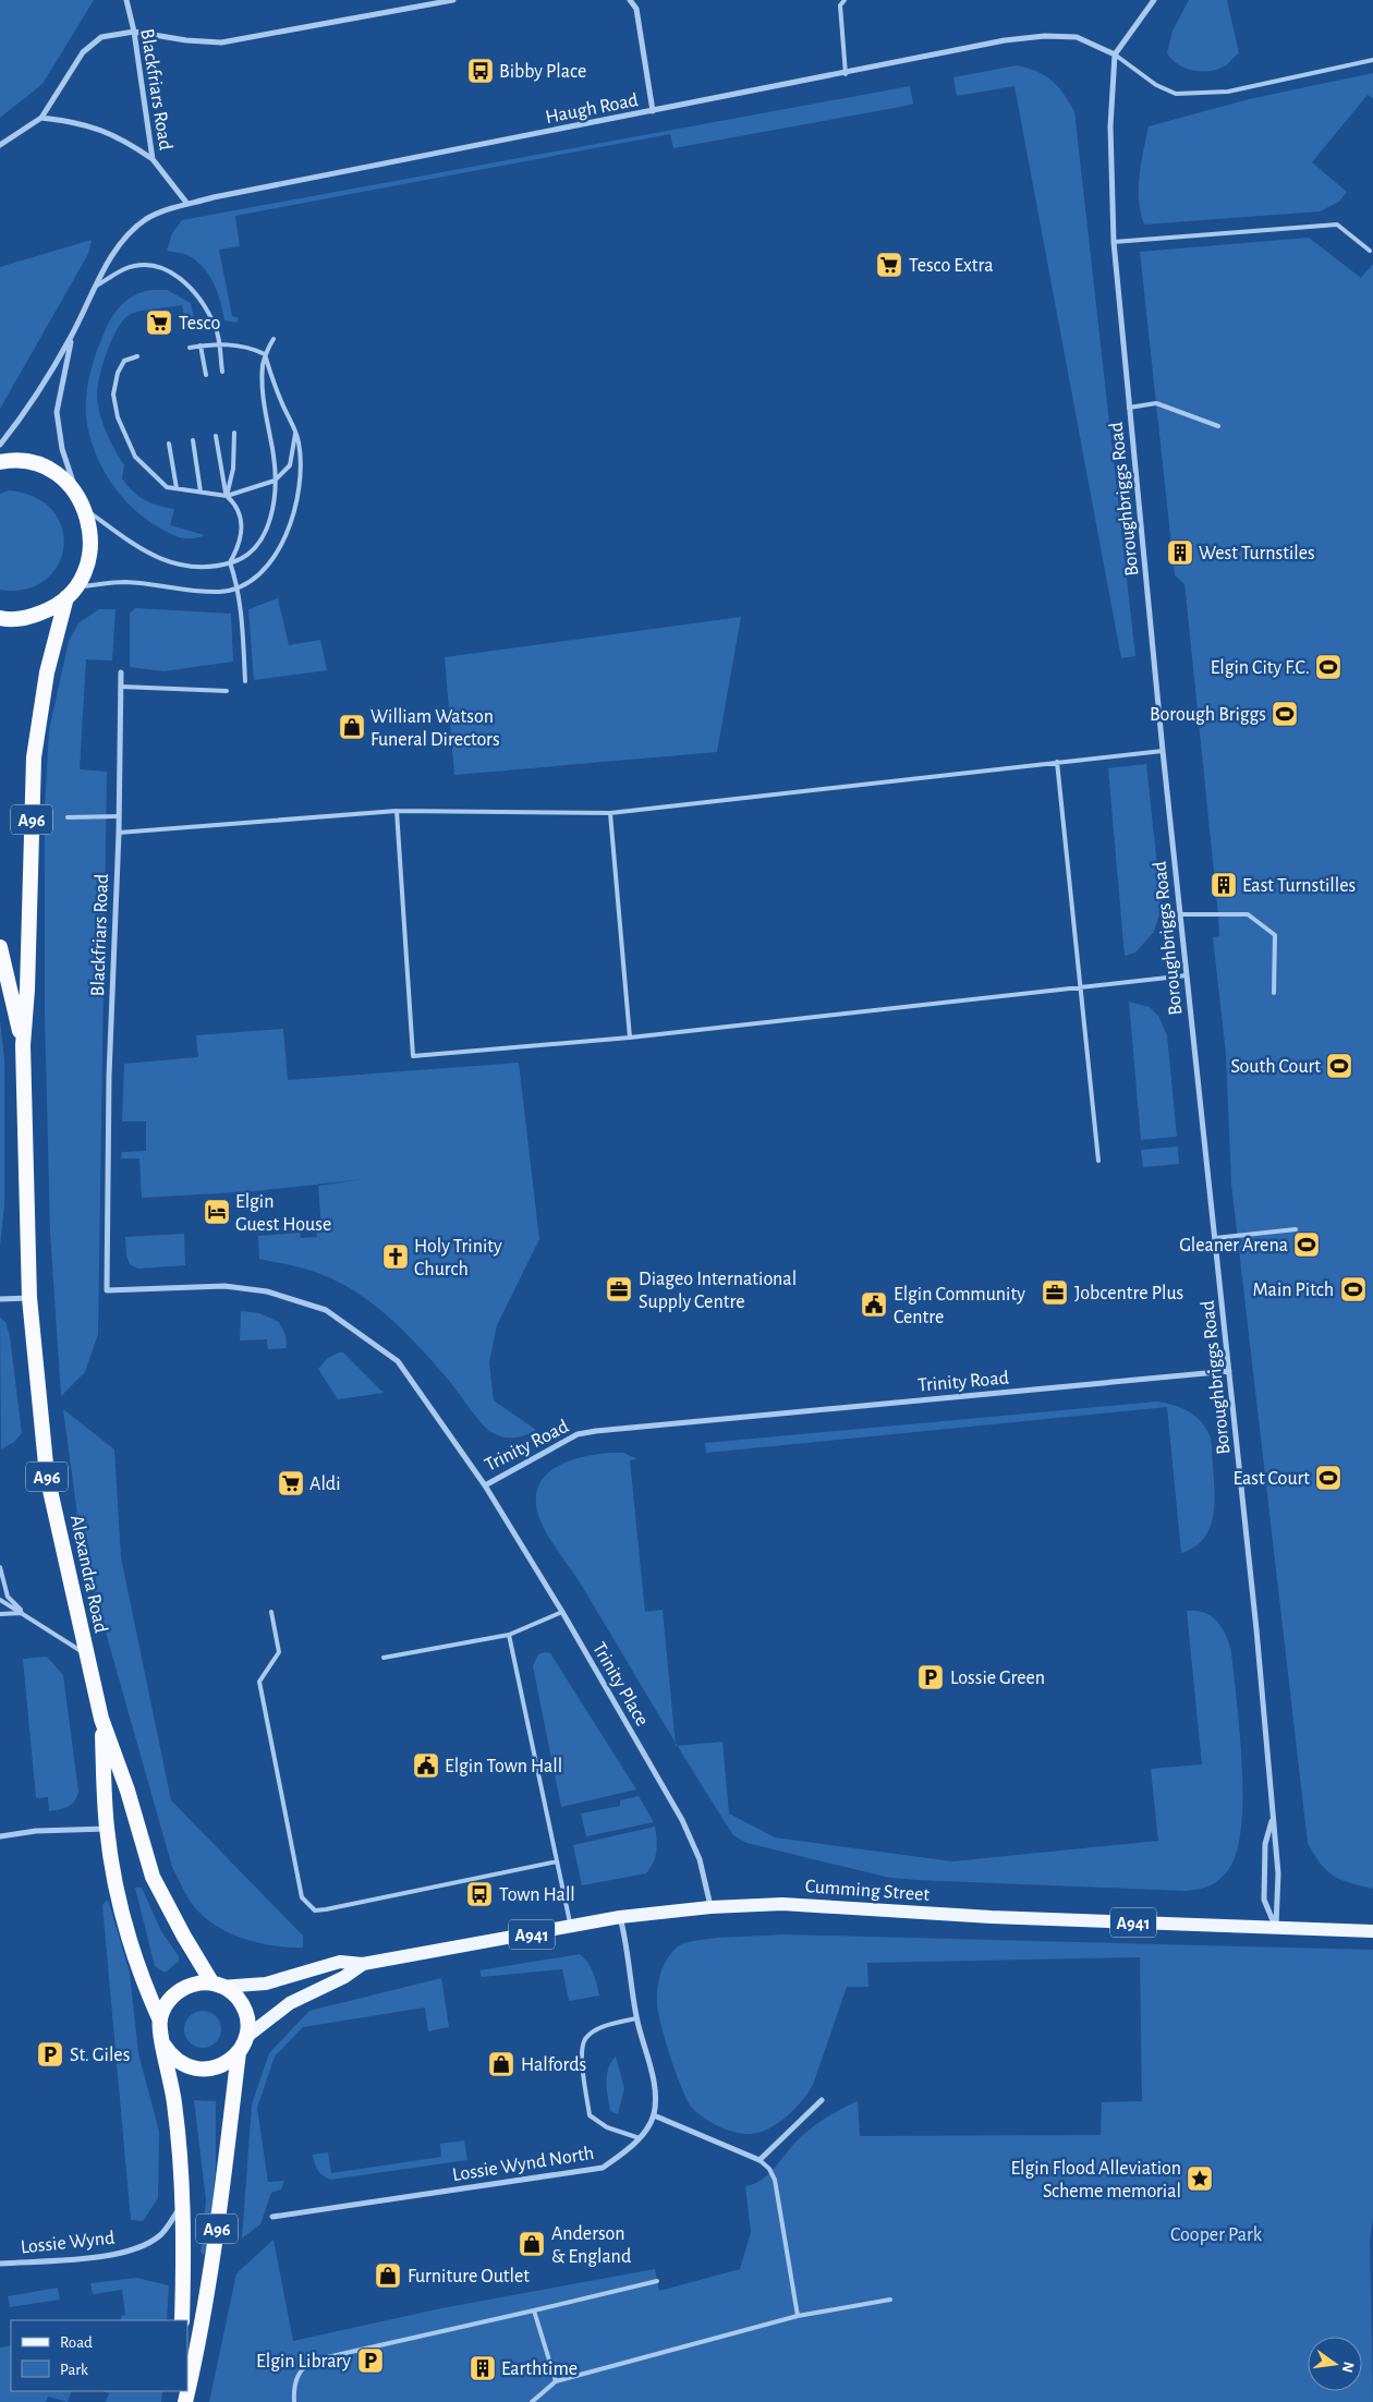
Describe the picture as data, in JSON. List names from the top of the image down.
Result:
{
  "streets": {
    "highway": ["A96", "Alexandra Road"],
    "main road": ["Cumming Street", "A941"],
    "street": [
      "Blackfriars Road",
      "Haugh Road",
      "Boroughbriggs Road",
      "Trinity Road",
      "Trinity Place",
      "Lossie Wynd North",
      "Lossie Wynd"
    ]
  },
  "crossings": [
    ["Blackfriars Road", "Haugh Road"],
    ["Blackfriars Road", "Trinity Road"],
    ["Haugh Road", "Boroughbriggs Road"],
    ["Haugh Road", "Alexandra Road"],
    ["Boroughbriggs Road", "Trinity Road"],
    ["Boroughbriggs Road", "Cumming Street"],
    ["A96", "Alexandra Road"],
    ["A96", "Cumming Street"],
    ["A96", "Lossie Wynd"],
    ["Trinity Road", "Trinity Place"],
    ["Alexandra Road", "Cumming Street"],
    ["Trinity Place", "Cumming Street"],
    ["Cumming Street", "Lossie Wynd North"]
  ],
  "parks": ["Cooper Park"],
  "places": {
    "bus stop": ["Bibby Place", "Town Hall"],
    "supermarket": ["Tesco Extra", "Tesco", "Aldi"],
    "building": ["West Turnstiles", "East Turnstilles", "Earthtime"],
    "sports": [
      "Elgin City F.C.",
      "Borough Briggs",
      "South Court",
      "Gleaner Arena",
      "Main Pitch",
      "East Court"
    ],
    "shop": [
      "William Watson Funeral Directors",
      "Halfords",
      "Anderson & England",
      "Furniture Outlet"
    ],
    "hotel": ["Elgin Guest House"],
    "church": ["Holy Trinity Church"],
    "office": ["Diageo International Supply Centre", "Jobcentre Plus"],
    "public building": ["Elgin Community Centre", "Elgin Town Hall"],
    "parking": ["Lossie Green", "St. Giles", "Elgin Library"],
    "place": ["Elgin Flood Alleviation Scheme memorial"]
  },
  "legend": ["Road", "Park"],
  "north": "right"
}
